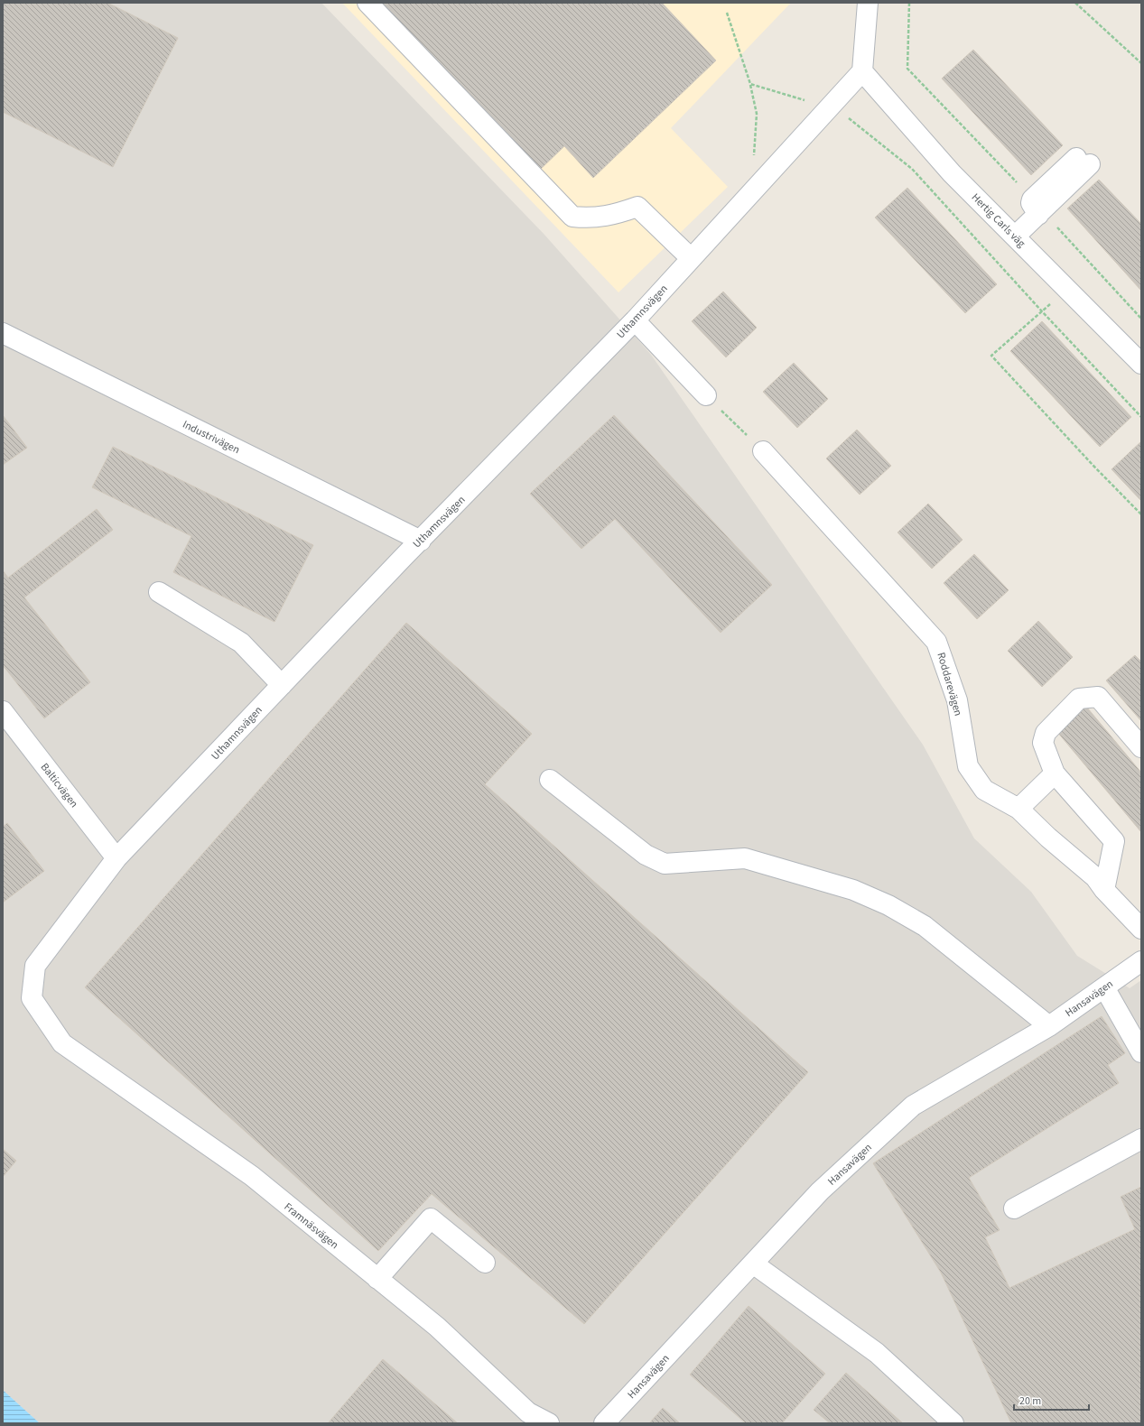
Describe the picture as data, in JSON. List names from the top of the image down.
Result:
{
  "streets": {
    "street": [
      "Hertig Carls väg",
      "Uthamnsvägen",
      "Industrivägen",
      "Roddarevägen",
      "Balticvägen",
      "Hansavägen",
      "Framnäsvägen"
    ]
  },
  "crossings": [
    ["Hertig Carls väg", "Uthamnsvägen"],
    ["Uthamnsvägen", "Industrivägen"],
    ["Uthamnsvägen", "Balticvägen"],
    ["Uthamnsvägen", "Framnäsvägen"]
  ],
  "scale_bar": "20 m"
}
